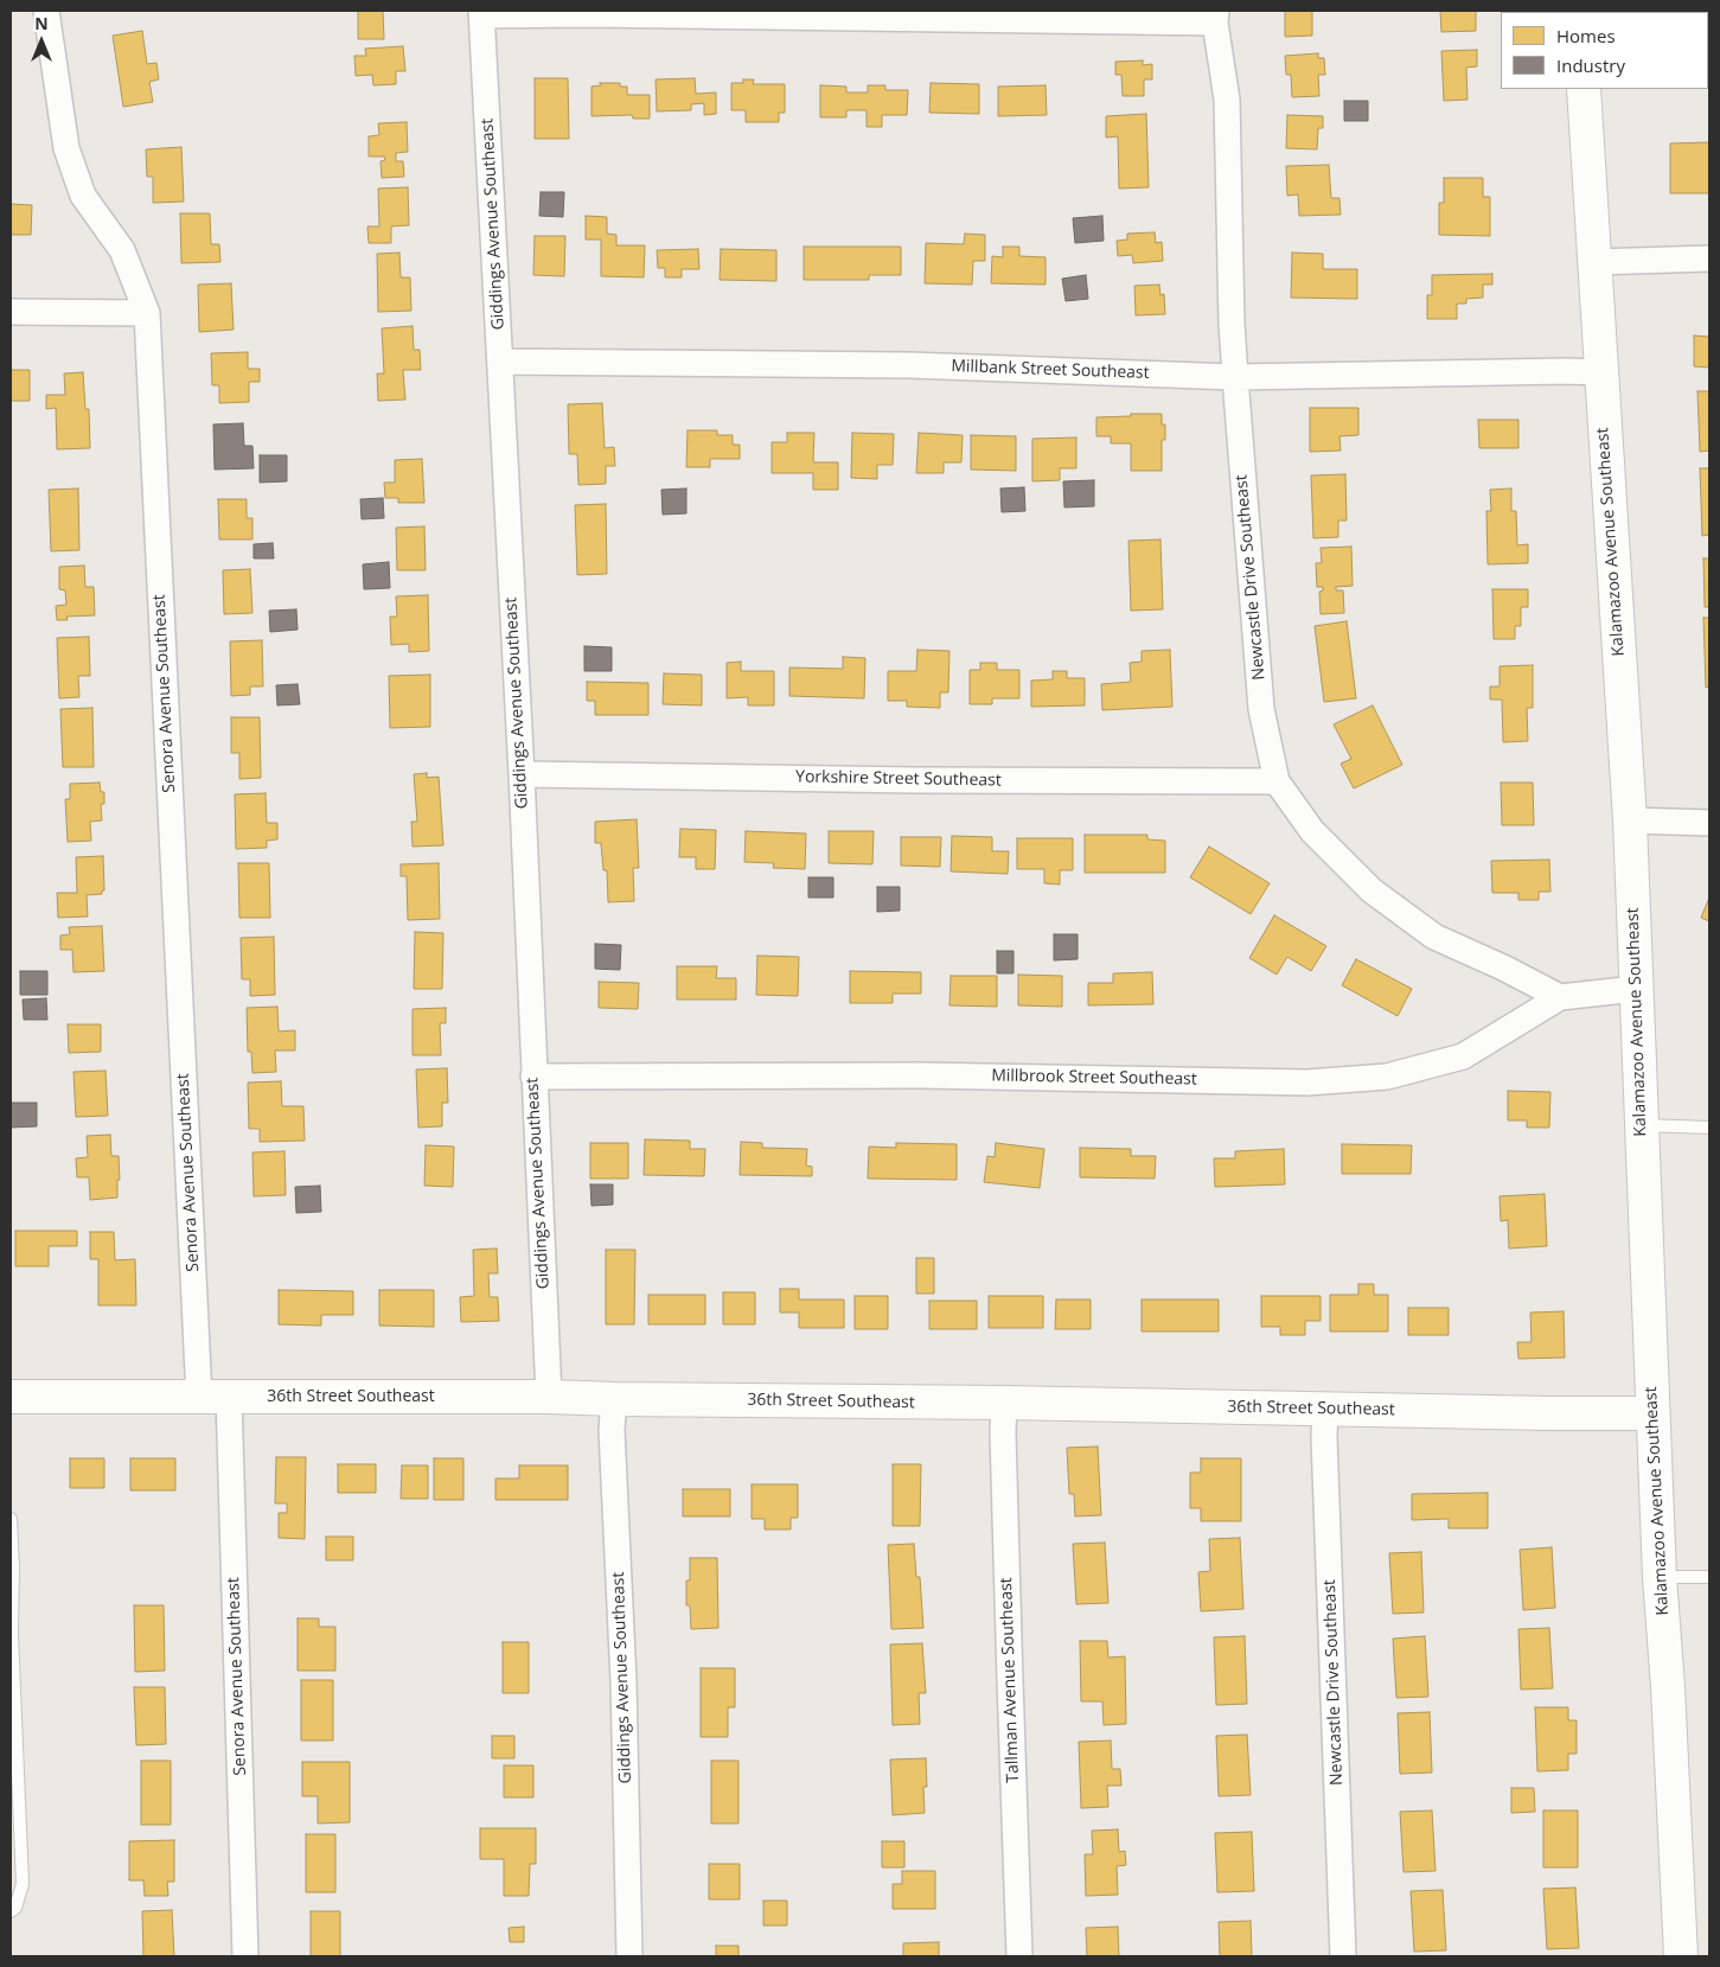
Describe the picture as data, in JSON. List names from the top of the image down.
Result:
{
  "streets": {
    "main road": ["Kalamazoo Avenue Southeast", "36th Street Southeast"],
    "street": [
      "Giddings Avenue Southeast",
      "Millbank Street Southeast",
      "Newcastle Drive Southeast",
      "Senora Avenue Southeast",
      "Yorkshire Street Southeast",
      "Millbrook Street Southeast",
      "Tallman Avenue Southeast"
    ]
  },
  "crossings": [
    ["Giddings Avenue Southeast", "Millbank Street Southeast"],
    ["Giddings Avenue Southeast", "Yorkshire Street Southeast"],
    ["Giddings Avenue Southeast", "Millbrook Street Southeast"],
    ["Giddings Avenue Southeast", "36th Street Southeast"],
    ["Millbank Street Southeast", "Kalamazoo Avenue Southeast"],
    ["Millbank Street Southeast", "Newcastle Drive Southeast"],
    ["Kalamazoo Avenue Southeast", "Millbrook Street Southeast"],
    ["Kalamazoo Avenue Southeast", "36th Street Southeast"],
    ["Newcastle Drive Southeast", "Yorkshire Street Southeast"],
    ["Newcastle Drive Southeast", "Millbrook Street Southeast"],
    ["Newcastle Drive Southeast", "36th Street Southeast"],
    ["Senora Avenue Southeast", "36th Street Southeast"],
    ["36th Street Southeast", "Tallman Avenue Southeast"]
  ],
  "legend": ["Homes", "Industry"],
  "north": "top"
}
